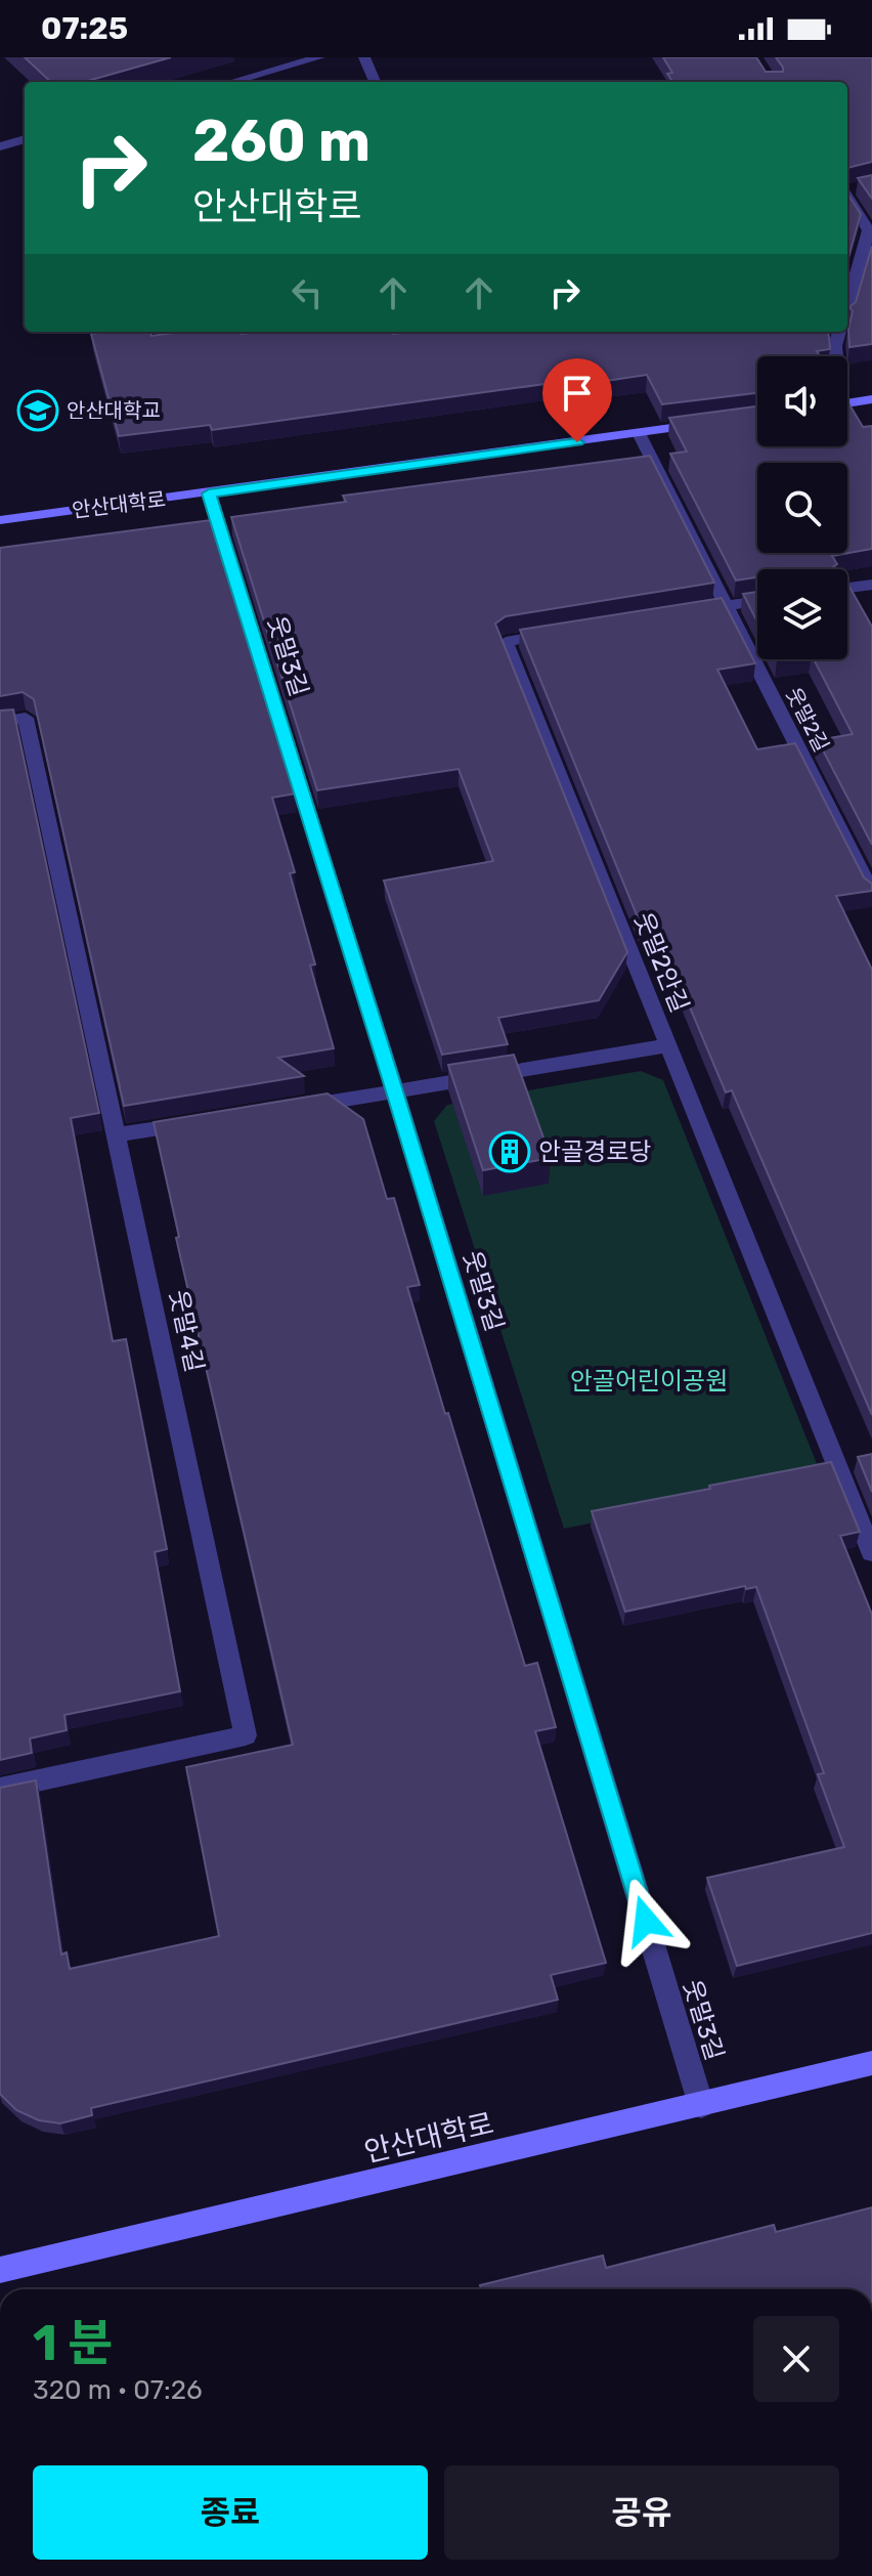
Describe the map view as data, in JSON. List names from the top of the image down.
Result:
{
  "streets": {
    "street": [
      "안산대학로",
      "웃말3길",
      "웃말2길",
      "웃말2안길",
      "웃말4길"
    ]
  },
  "crossings": [
    ["안산대학로", "웃말3길"],
    ["안산대학로", "웃말2길"]
  ],
  "parks": ["안골어린이공원"],
  "places": {
    "school or university": ["안산대학교"],
    "building": ["안골경로당"]
  },
  "page": {
    "status": "07:25",
    "turn": ["260 m", "안산대학로"],
    "heading": ["1 분", "320 m · 07:26"],
    "buttons": ["종료", "공유"]
  }
}
